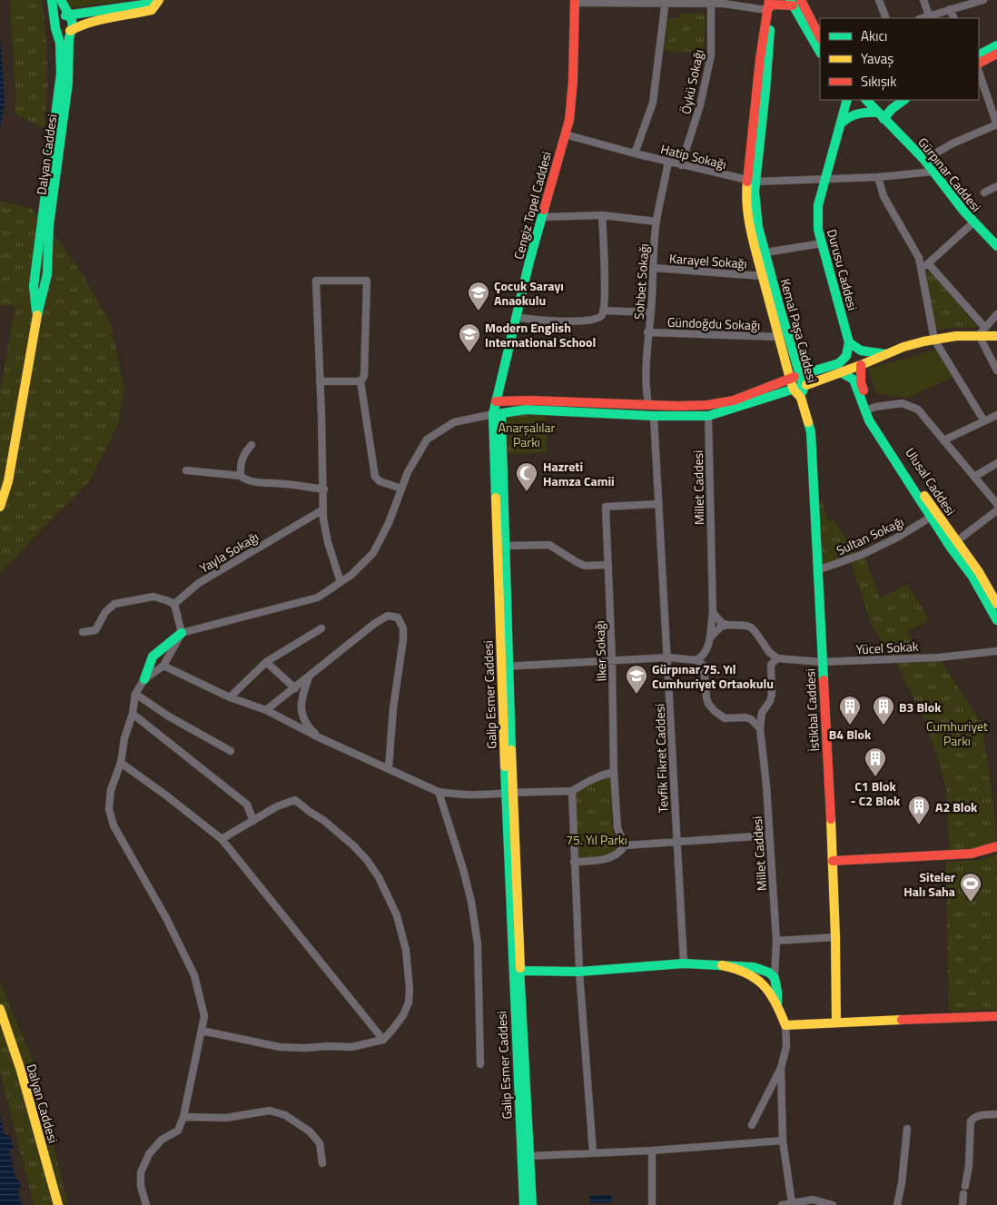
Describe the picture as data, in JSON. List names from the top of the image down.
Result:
{
  "streets": {
    "street": [
      "Öykü Sokağı",
      "Dalyan Caddesi",
      "Hatip Sokağı",
      "Gürpınar Caddesi",
      "Cengiz Topel Caddesi",
      "Karayel Sokağı",
      "Durusu Caddesi",
      "Sohbet Sokağı",
      "Gündoğdu Sokağı",
      "Kemal Paşa Caddesi",
      "Millet Caddesi",
      "Sultan Sokağı",
      "Yayla Sokağı",
      "Yücel Sokak",
      "İlker Sokağı",
      "Galip Esmer Caddesi",
      "İstikbal Caddesi",
      "Tevfik Fikret Caddesi"
    ]
  },
  "crossings": [
    ["Öykü Sokağı", "Hatip Sokağı"],
    ["Hatip Sokağı", "Gürpınar Caddesi"],
    ["Hatip Sokağı", "Cengiz Topel Caddesi"],
    ["Hatip Sokağı", "Durusu Caddesi"],
    ["Hatip Sokağı", "Sohbet Sokağı"],
    ["Hatip Sokağı", "Kemal Paşa Caddesi"],
    ["Cengiz Topel Caddesi", "Galip Esmer Caddesi"],
    ["Karayel Sokağı", "Sohbet Sokağı"],
    ["Karayel Sokağı", "Kemal Paşa Caddesi"],
    ["Sohbet Sokağı", "Gündoğdu Sokağı"],
    ["Gündoğdu Sokağı", "Kemal Paşa Caddesi"],
    ["Kemal Paşa Caddesi", "İstikbal Caddesi"],
    ["Sultan Sokağı", "İstikbal Caddesi"],
    ["Yücel Sokak", "İstikbal Caddesi"],
    ["İlker Sokağı", "Tevfik Fikret Caddesi"]
  ],
  "parks": ["Anarşalılar Parkı", "Cumhuriyet Parkı", "75. Yıl Parkı"],
  "places": {
    "school or university": ["Çocuk Sarayı Anaokulu", "Modern English International School", "Gürpınar 75. Yıl Cumhuriyet Ortaokulu"],
    "mosque": ["Hazreti Hamza Camii"],
    "building": [
      "B4 Blok",
      "B3 Blok",
      "C1 Blok - C2 Blok",
      "A2 Blok"
    ],
    "sports": ["Siteler Halı Saha"]
  },
  "legend": ["Akıcı", "Yavaş", "Sıkışık"]
}
